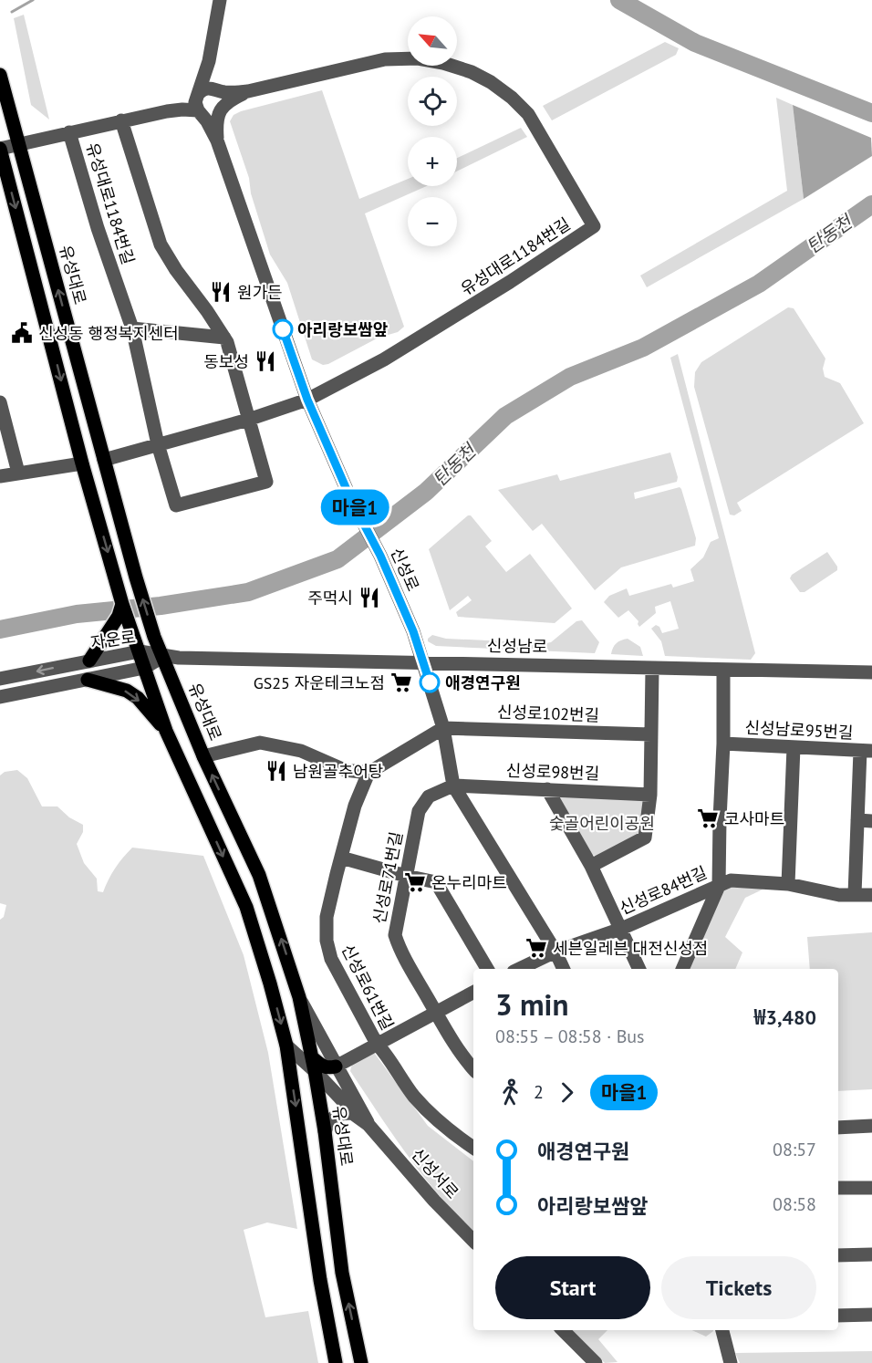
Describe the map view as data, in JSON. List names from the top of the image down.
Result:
{
  "streets": {
    "main road": ["유성대로"],
    "street": [
      "유성대로1184번길",
      "신성로",
      "자운로",
      "신성남로",
      "신성로102번길",
      "신성남로95번길",
      "신성로98번길",
      "신성로71번길",
      "신성로84번길",
      "신성로61번길",
      "신성서로"
    ]
  },
  "crossings": [
    ["유성대로1184번길", "유성대로"],
    ["유성대로1184번길", "신성로"],
    ["유성대로", "자운로"],
    ["유성대로", "신성남로"],
    ["신성로", "신성남로"],
    ["신성로", "신성로102번길"],
    ["신성로", "신성로98번길"],
    ["신성로", "신성로71번길"],
    ["신성로", "신성로84번길"],
    ["자운로", "신성남로"],
    ["신성로98번길", "신성로71번길"]
  ],
  "water": ["탄동천"],
  "parks": ["숯골어린이공원"],
  "places": {
    "restaurant": [
      "원가든",
      "동보성",
      "주먹시",
      "남원골추어탕"
    ],
    "other": ["아리랑보쌈앞", "애경연구원"],
    "public building": ["신성동 행정복지센터"],
    "supermarket": [
      "GS25 자운테크노점",
      "코사마트",
      "온누리마트",
      "세븐일레븐 대전신성점"
    ]
  },
  "lines": ["bus line 마을1"],
  "north": "top left",
  "page": {
    "on_map": "마을1",
    "map_buttons": ["+", "−"],
    "heading": ["3 min", "08:55 – 08:58 · Bus", "₩3,480"],
    "legs": ["2", "마을1"],
    "list": [
      {
        "name": "애경연구원",
        "value": "08:57"
      },
      {
        "name": "아리랑보쌈앞",
        "value": "08:58"
      }
    ],
    "buttons": ["Start", "Tickets"]
  }
}
